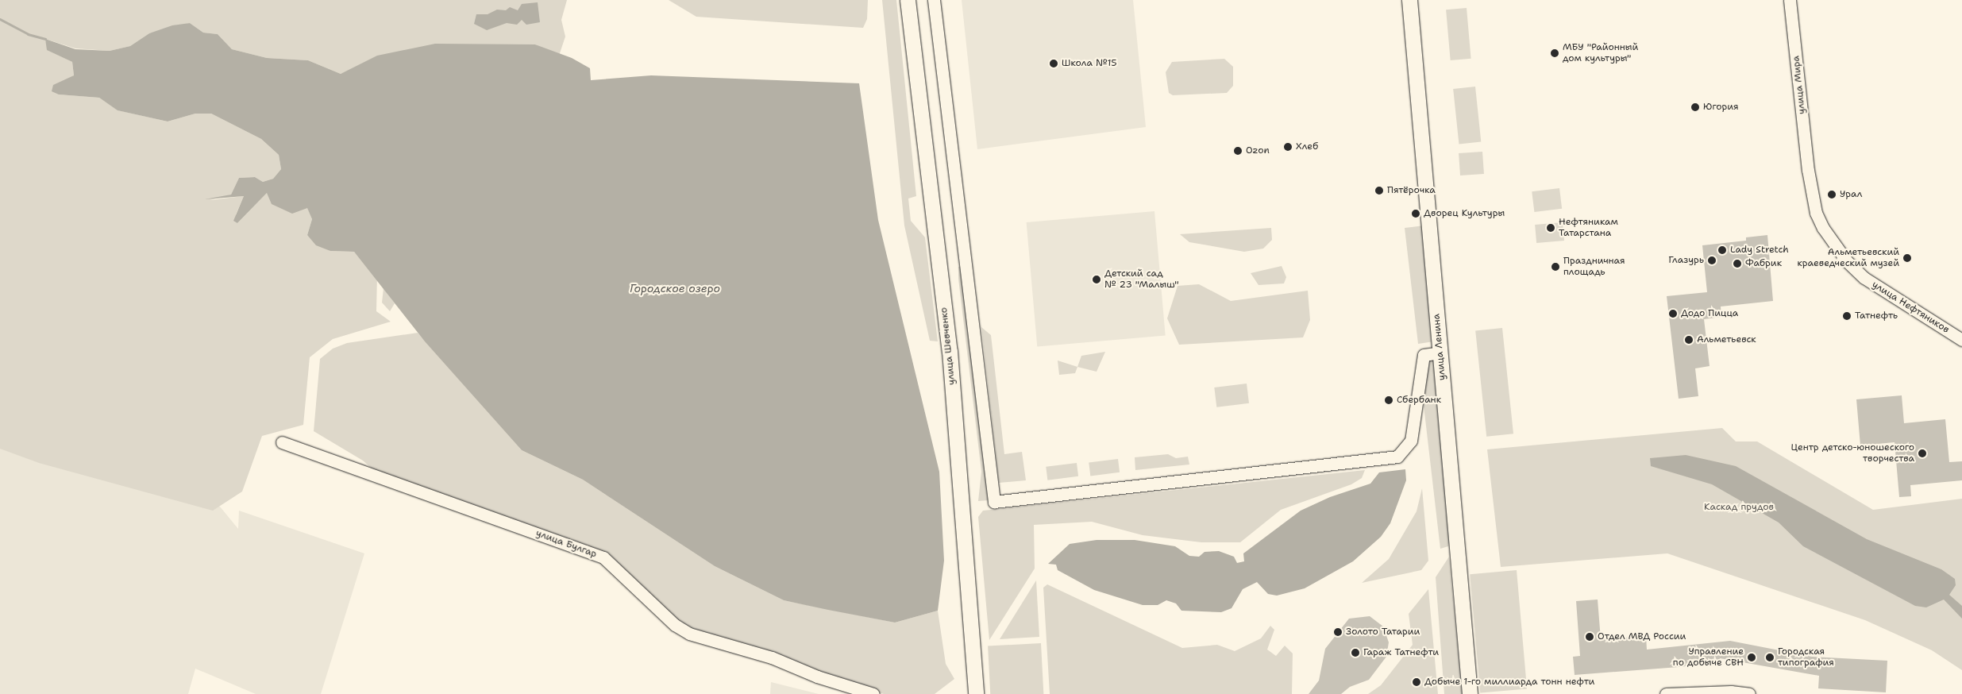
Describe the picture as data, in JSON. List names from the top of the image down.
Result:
{
  "streets": {
    "main road": ["улица Шевченко", "улица Ленина"],
    "street": ["улица Мира", "улица Нефтяников", "улица Булгар"]
  },
  "crossings": [
    ["улица Мира", "улица Нефтяников"]
  ],
  "water": ["Городское озеро"],
  "parks": ["Каскад прудов"],
  "places": [
    "МБУ \"Районный дом культуры\"",
    "Школа №15",
    "Югория",
    "Хлеб",
    "Ozon",
    "Пятёрочка",
    "Урал",
    "Дворец Культуры",
    "Нефтяникам Татарстана",
    "Lady Stretch",
    "Альметьевский краеведческий музей",
    "Глазурь",
    "Фабрик",
    "Праздничная площадь",
    "Детский сад № 23 \"Малыш\"",
    "Додо Пицца",
    "Татнефть",
    "Альметьевск",
    "Сбербанк",
    "Центр детско-юношеского творчества",
    "Золото Татарии",
    "Отдел МВД России",
    "Гараж Татнефти",
    "Управление по добыче СВН",
    "Городская типография",
    "Добыче 1-го миллиарда тонн нефти"
  ]
}
